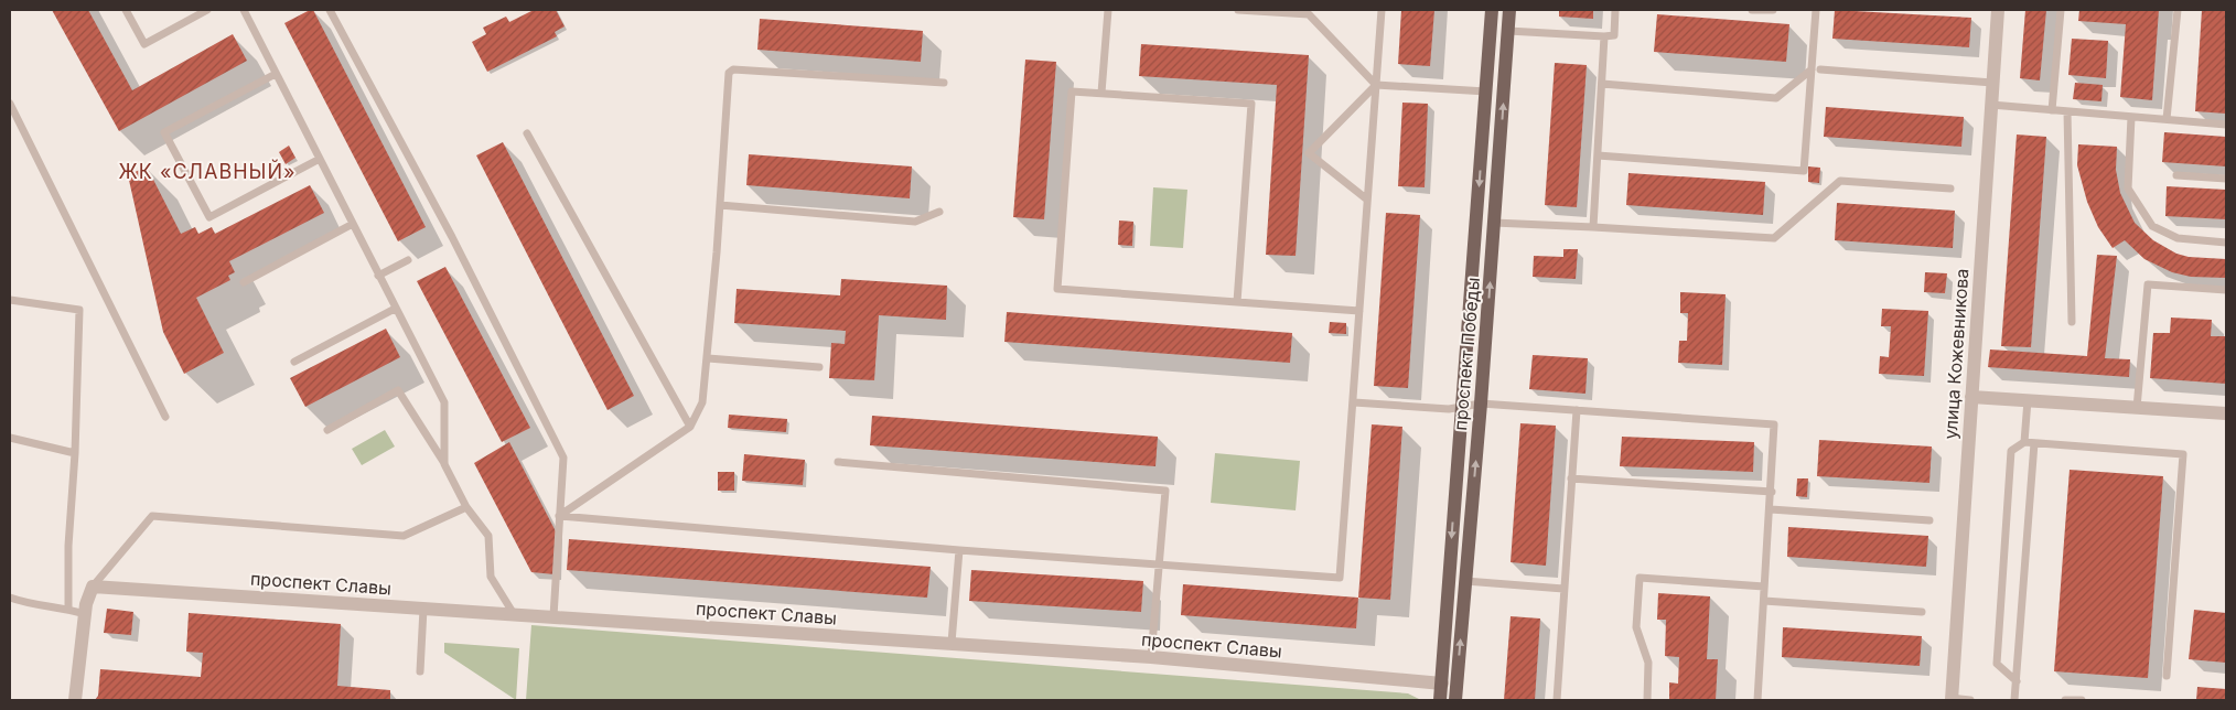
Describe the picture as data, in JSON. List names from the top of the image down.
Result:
{
  "streets": {
    "main road": ["проспект Победы", "проспект Славы"],
    "street": ["улица Кожевникова"]
  },
  "crossings": [
    ["проспект Победы", "проспект Славы"]
  ],
  "districts": ["ЖК «СЛАВНЫЙ»"]
}
